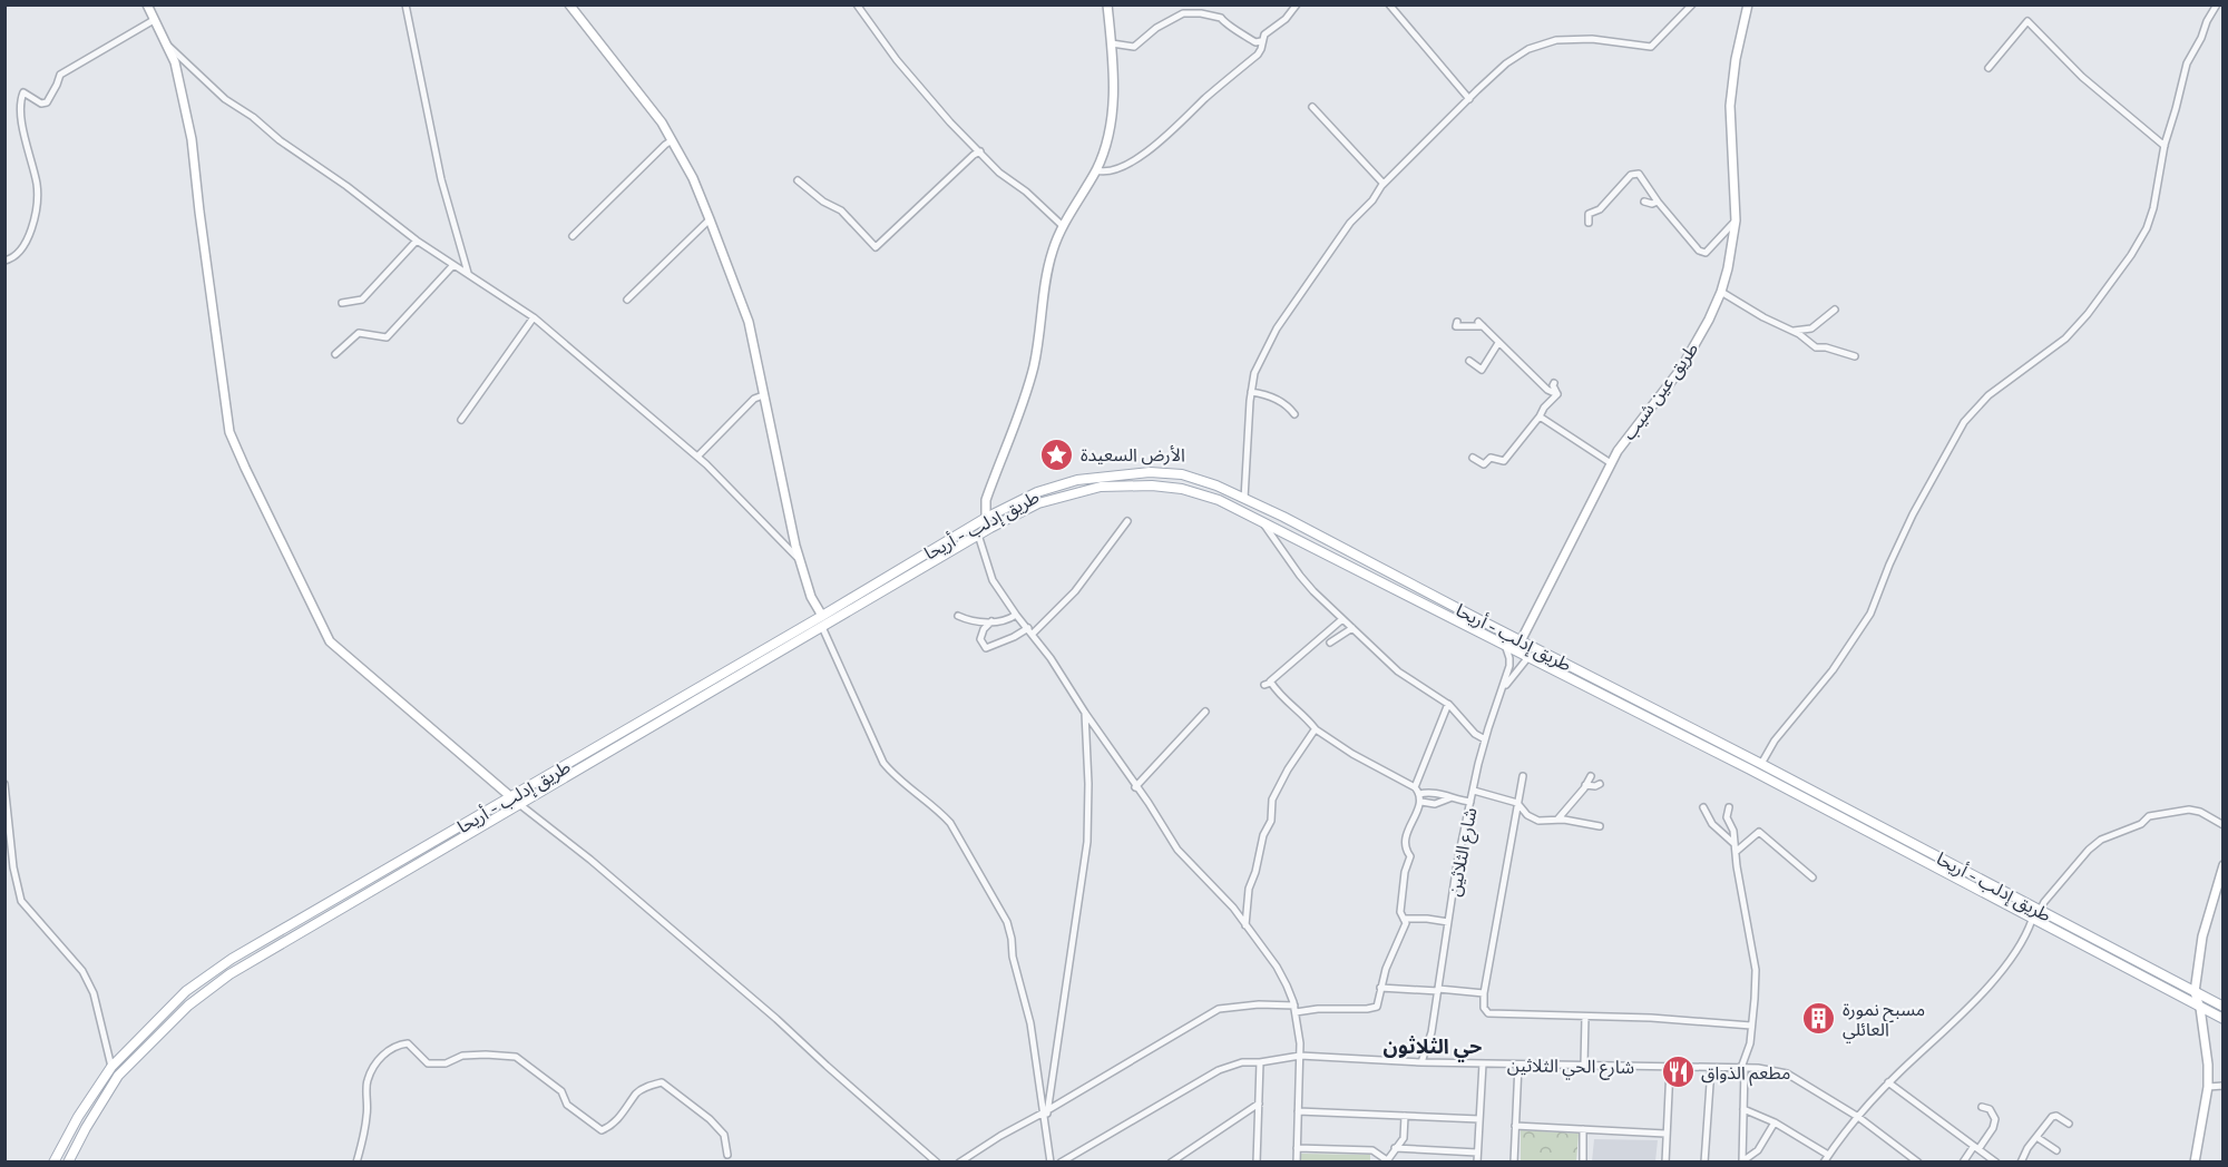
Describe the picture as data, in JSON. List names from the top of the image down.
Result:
{
  "streets": {
    "main road": ["طريق إدلب - أريحا"],
    "street": ["طريق عين شيب", "شارع الثلاثين", "شارع الحي الثلاثين"]
  },
  "crossings": [
    ["طريق عين شيب", "طريق إدلب - أريحا"],
    ["طريق إدلب - أريحا", "شارع الثلاثين"],
    ["شارع الثلاثين", "شارع الحي الثلاثين"]
  ],
  "districts": ["حي الثلاثون"],
  "places": {
    "place": ["الأرض السعيدة"],
    "building": ["مسبح نمورة العائلي"],
    "restaurant": ["مطعم الذواق"]
  }
}
